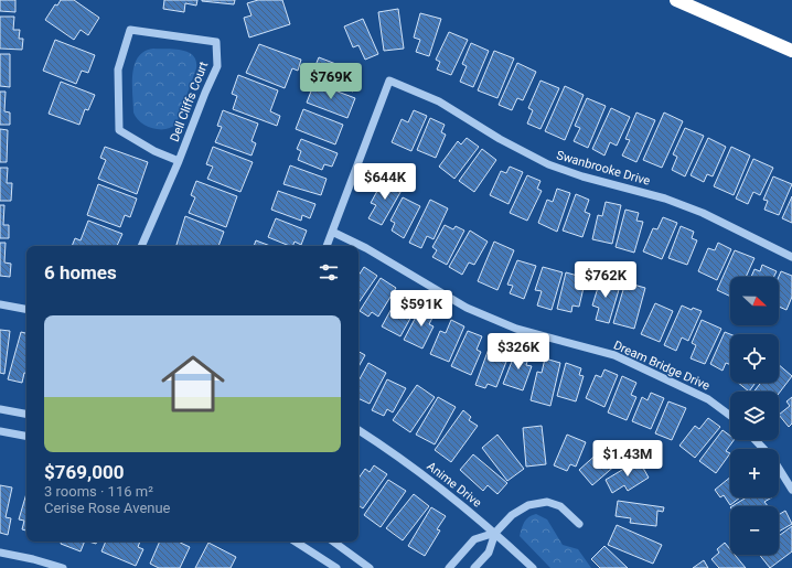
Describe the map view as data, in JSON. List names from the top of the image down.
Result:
{
  "streets": {
    "street": [
      "Dell Cliffs Court",
      "Swanbrooke Drive",
      "Dream Bridge Drive",
      "Anime Drive"
    ]
  },
  "crossings": [
    ["Swanbrooke Drive", "Dream Bridge Drive"]
  ],
  "north": "right",
  "page": {
    "price": [
      "$769K",
      "$644K",
      "$762K",
      "$591K",
      "$326K",
      "$1.43M"
    ],
    "heading": "6 homes",
    "map_buttons": ["+", "−"],
    "list": [
      {
        "name": "$769,000",
        "note": "3 rooms · 116 m² · Cerise Rose Avenue"
      }
    ]
  }
}
